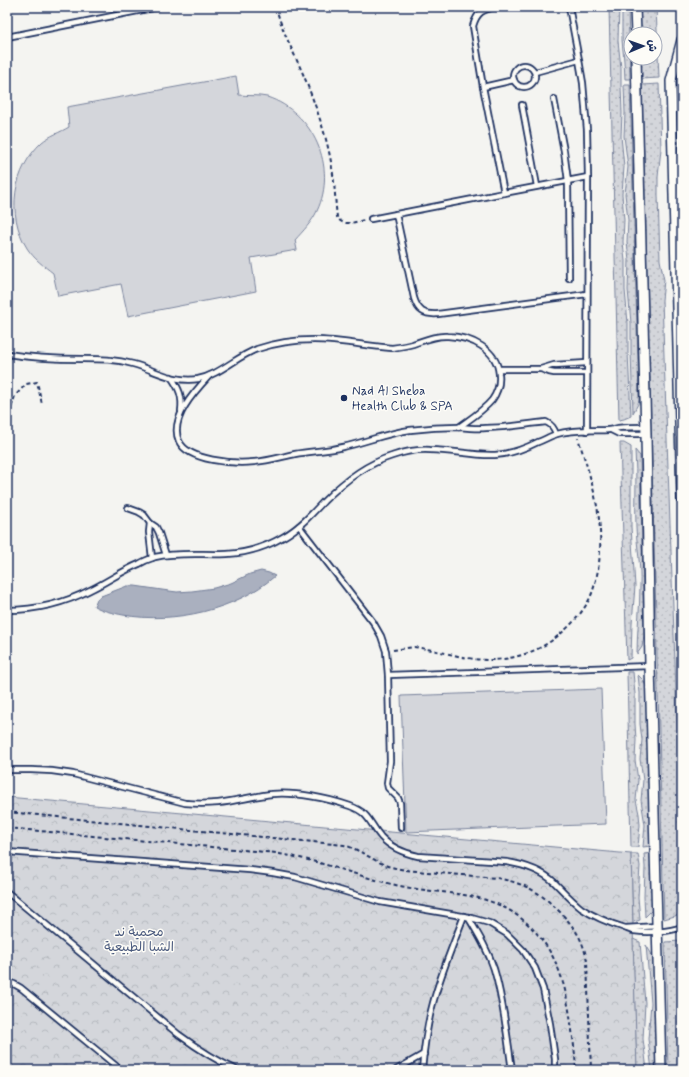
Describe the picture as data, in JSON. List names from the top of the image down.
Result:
{
  "parks": ["محمية ند الشبا الطبيعية"],
  "places": ["Nad Al Sheba Health Club & SPA"],
  "north": "right"
}
